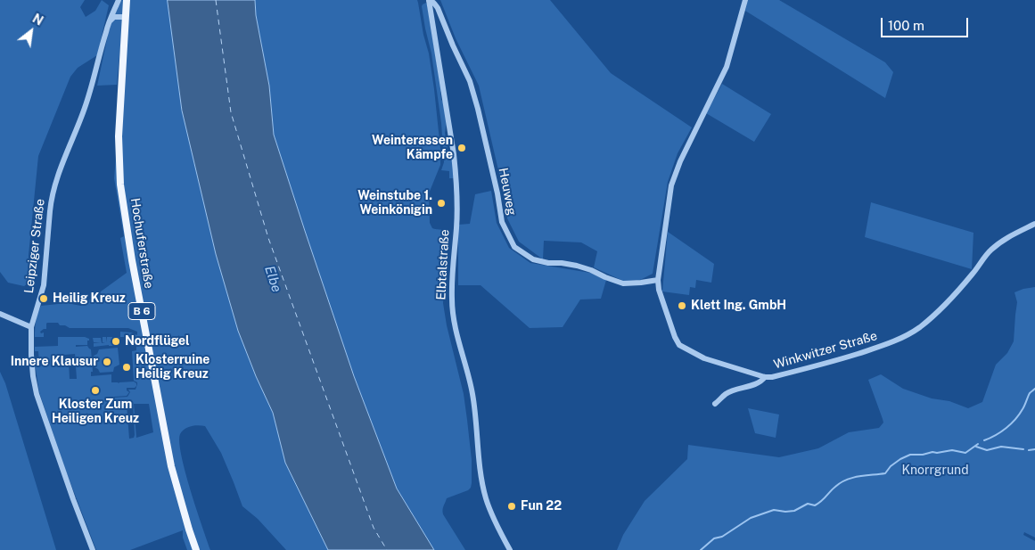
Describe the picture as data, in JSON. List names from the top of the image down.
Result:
{
  "streets": {
    "main road": ["Hochuferstraße", "B 6"],
    "street": [
      "Heuweg",
      "Leipziger Straße",
      "Elbtalstraße",
      "Winkwitzer Straße"
    ]
  },
  "crossings": [
    ["Heuweg", "Elbtalstraße"],
    ["Heuweg", "Winkwitzer Straße"],
    ["Hochuferstraße", "B 6"]
  ],
  "water": ["Elbe"],
  "parks": ["Knorrgrund"],
  "places": [
    "Weinterassen Kämpfe",
    "Weinstube 1. Weinkönigin",
    "Heilig Kreuz",
    "Klett Ing. GmbH",
    "Nordflügel",
    "Innere Klausur",
    "Klosterruine Heilig Kreuz",
    "Kloster Zum Heiligen Kreuz",
    "Fun 22"
  ],
  "scale_bar": "100 m",
  "north": "top right"
}
